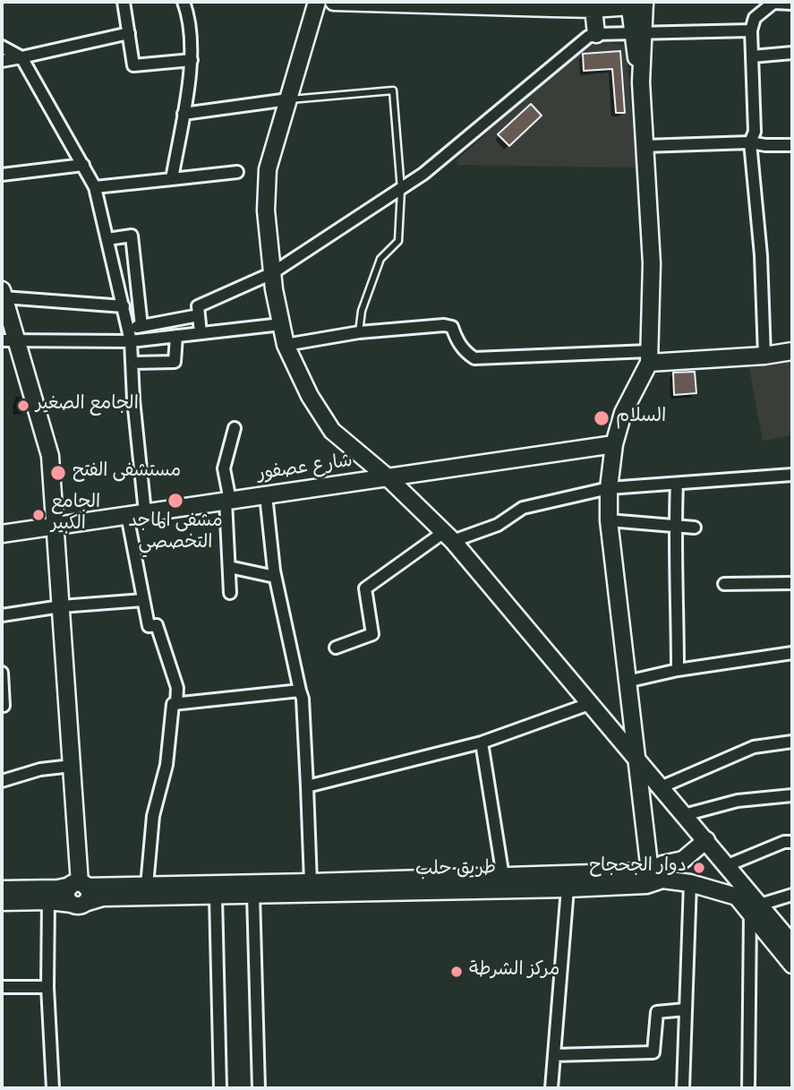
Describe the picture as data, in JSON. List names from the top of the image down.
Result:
{
  "streets": {
    "main road": ["شارع عصفور", "طريق حلب"]
  },
  "places": [
    "الجامع الصغير",
    "السلام",
    "مستشفى الفتح",
    "مشفى الماجد التخصصي",
    "الجامع الكبير",
    "دوار الجحجاح",
    "مركز الشرطة"
  ]
}
